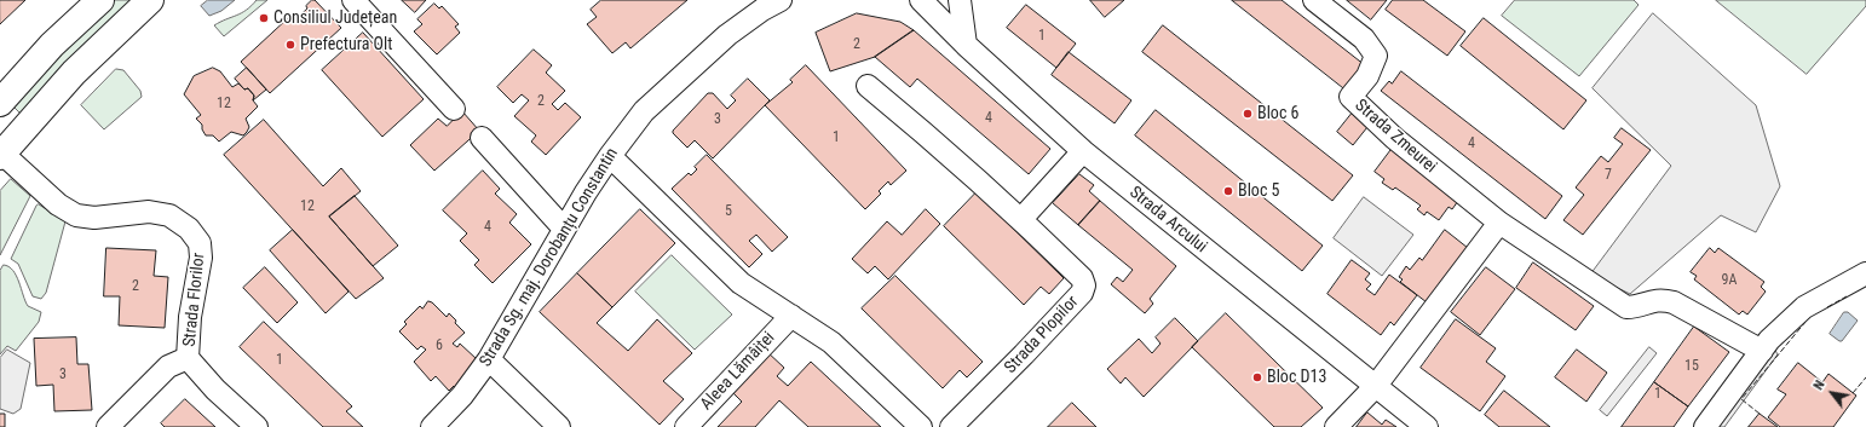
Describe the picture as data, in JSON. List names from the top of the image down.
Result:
{
  "streets": {
    "street": [
      "Strada Zmeurei",
      "Strada Arcului",
      "Strada Sg. maj. Dorobanțu Constantin",
      "Strada Florilor",
      "Strada Plopilor",
      "Aleea Lămâiței"
    ]
  },
  "places": [
    "Consiliul Județean",
    "Prefectura Olt",
    "Bloc 6",
    "Bloc 5",
    "Bloc D13"
  ],
  "house_numbers": [
    "1",
    "2",
    "2",
    "12",
    "4",
    "3",
    "1",
    "4",
    "7",
    "12",
    "5",
    "4",
    "9A",
    "2",
    "6",
    "1",
    "15",
    "3",
    "1"
  ],
  "north": "top left"
}
